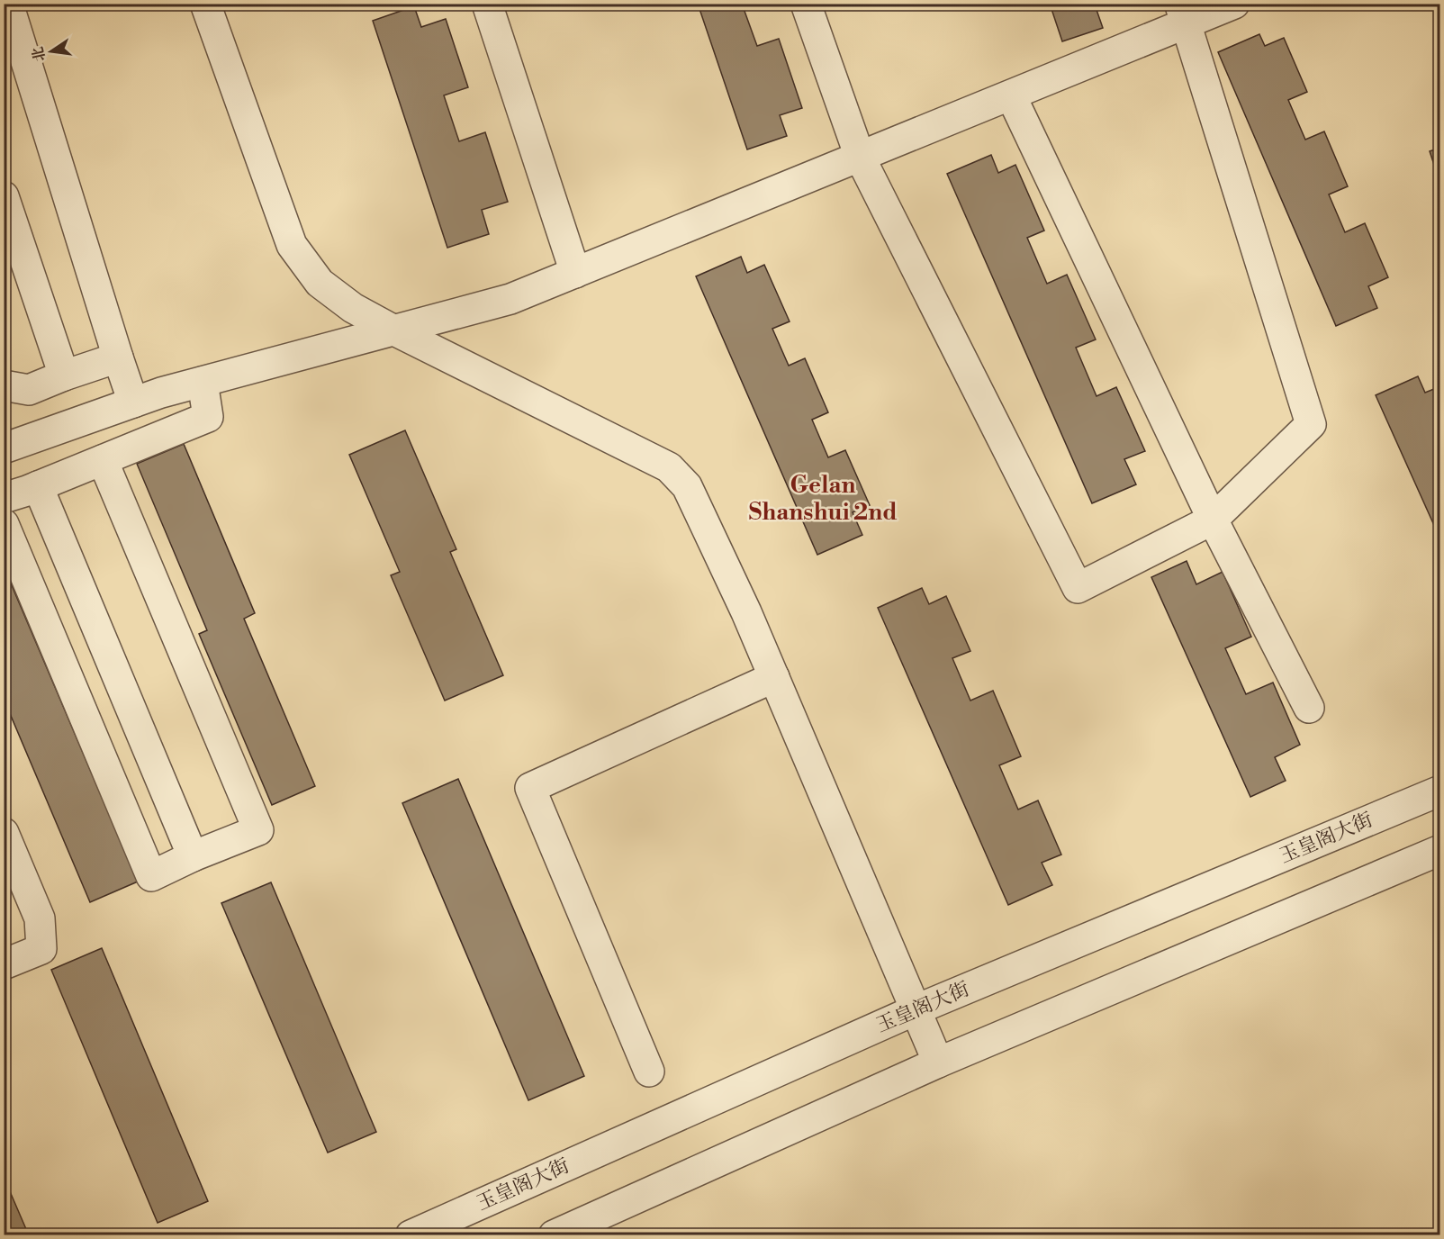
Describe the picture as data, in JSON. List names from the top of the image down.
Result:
{
  "streets": {
    "street": ["玉皇阁大街"]
  },
  "districts": ["Gelan Shanshui 2nd"],
  "north": "left"
}
